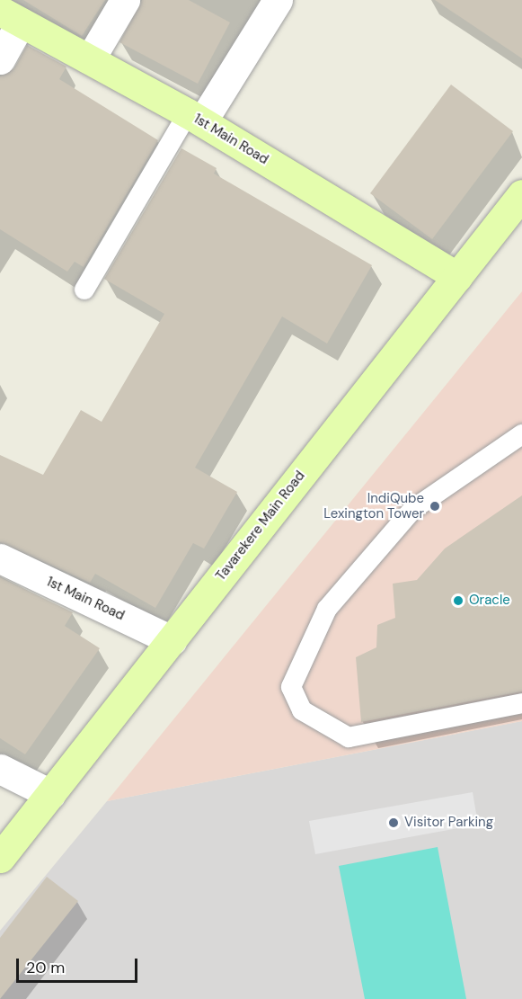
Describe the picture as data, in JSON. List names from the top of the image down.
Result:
{
  "streets": {
    "main road": ["1st Main Road", "Tavarekere Main Road"]
  },
  "crossings": [
    ["1st Main Road", "Tavarekere Main Road"]
  ],
  "places": ["IndiQube Lexington Tower", "Oracle", "Visitor Parking"],
  "scale_bar": "20 m"
}
